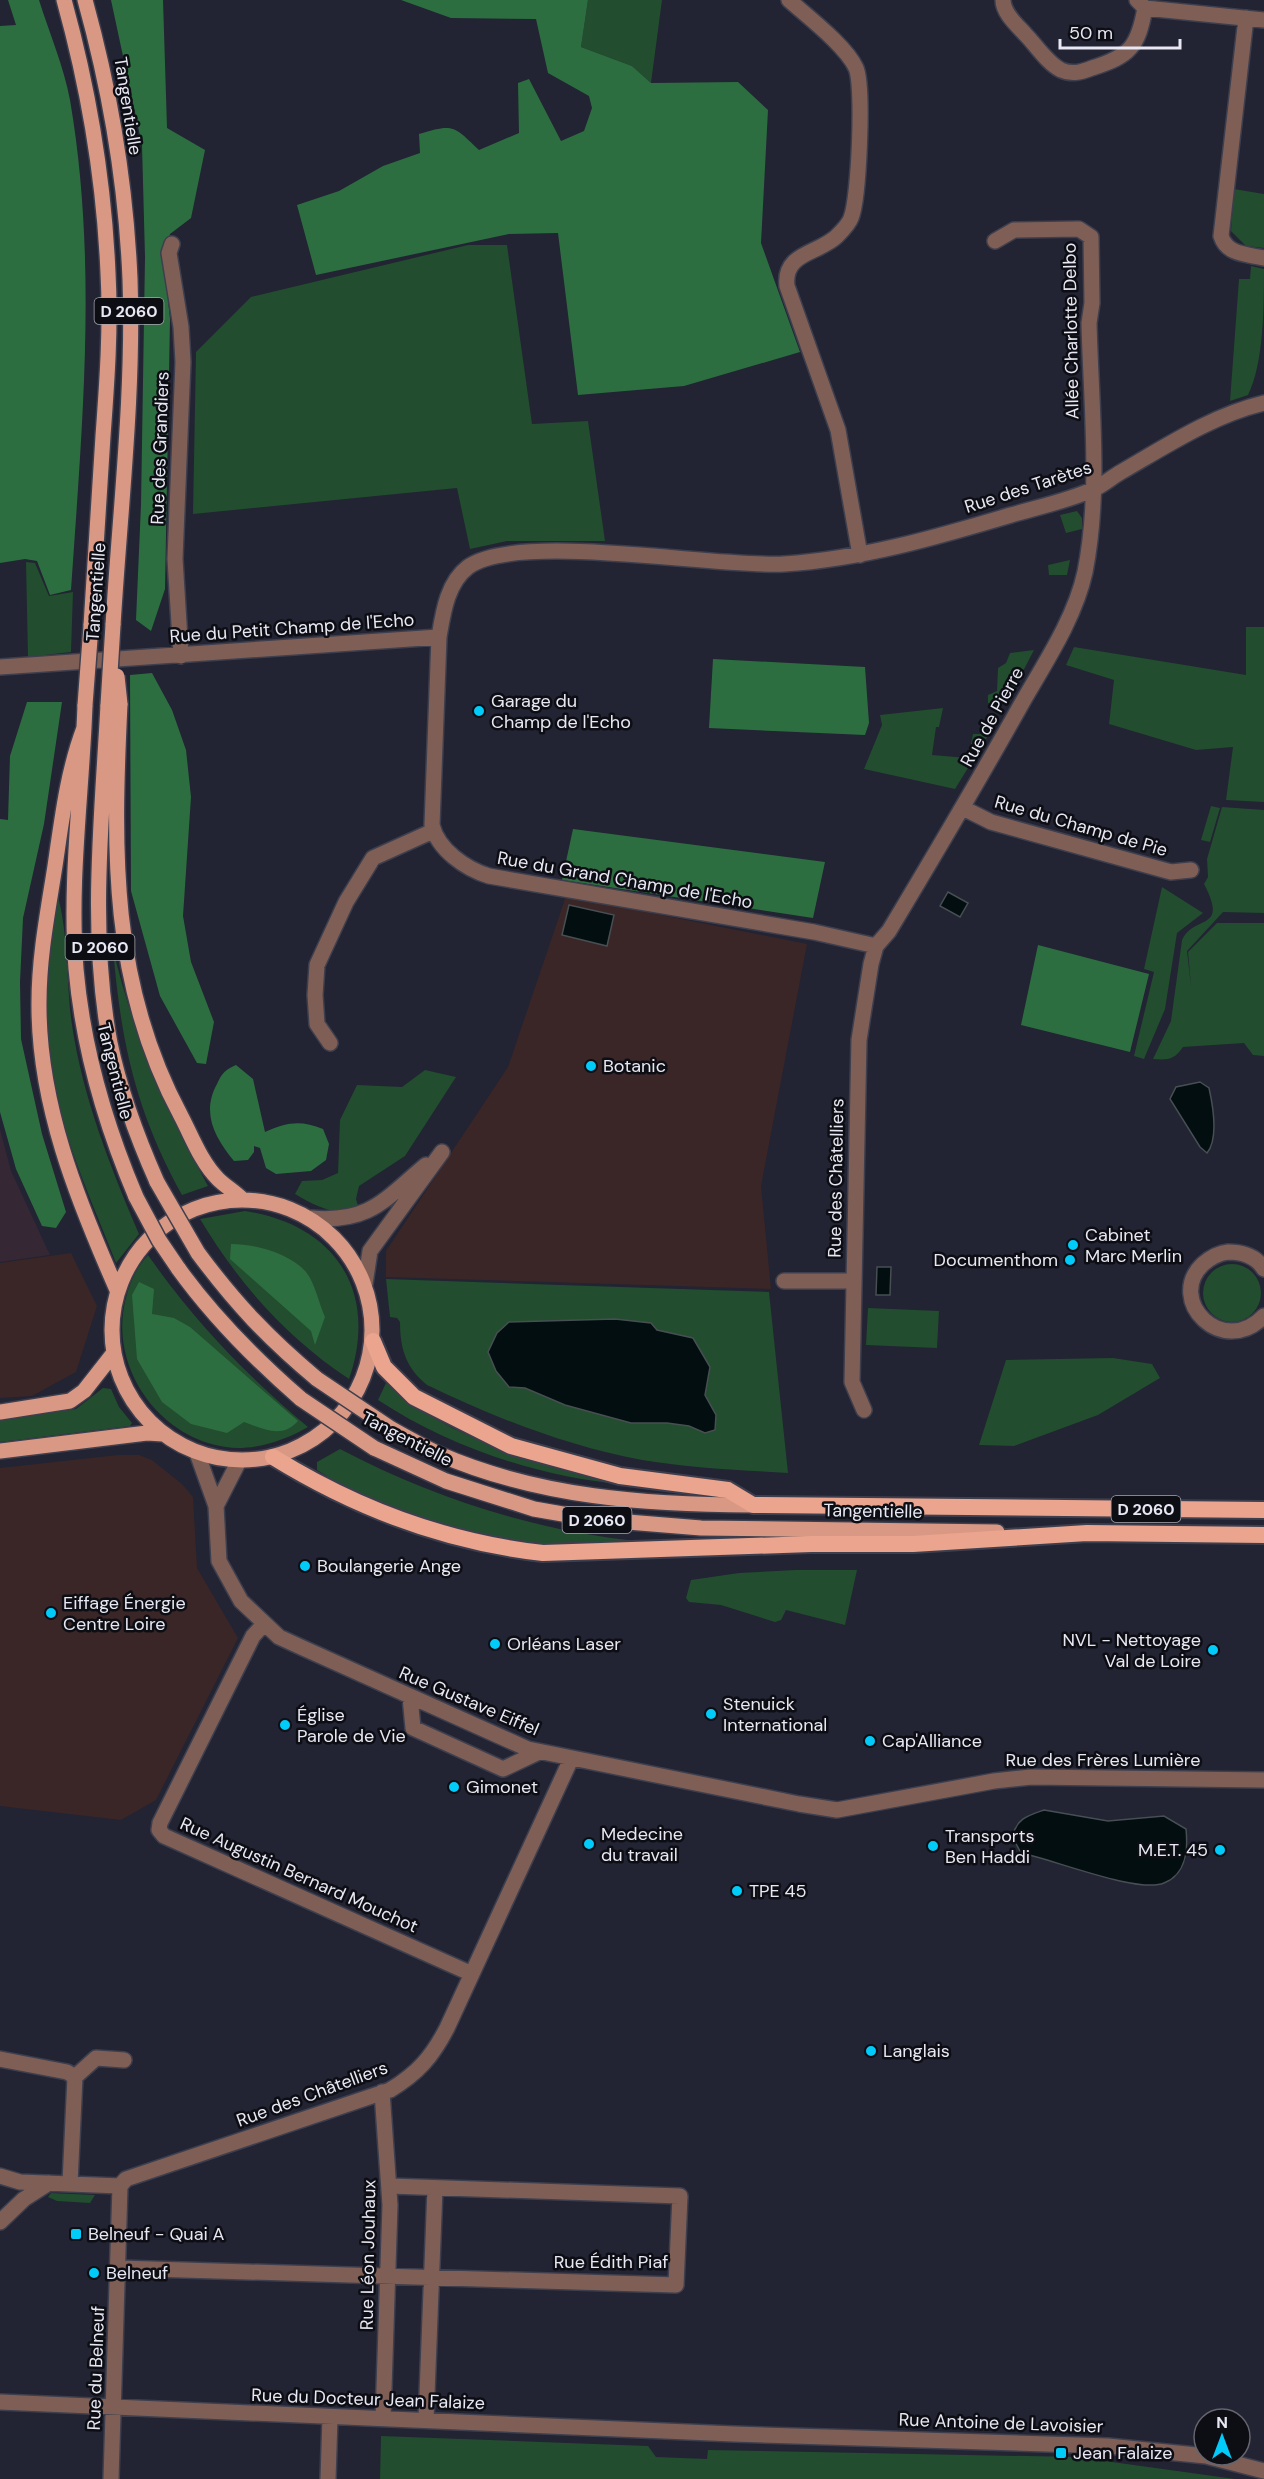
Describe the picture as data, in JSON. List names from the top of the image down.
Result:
{
  "streets": {
    "highway": ["Tangentielle", "D 2060"],
    "street": [
      "Allée Charlotte Delbo",
      "Rue des Grandiers",
      "Rue des Tarètes",
      "Rue du Petit Champ de l'Echo",
      "Rue de Pierre",
      "Rue du Champ de Pie",
      "Rue du Grand Champ de l'Echo",
      "Rue des Châtelliers",
      "Rue Gustave Eiffel",
      "Rue des Frères Lumière",
      "Rue Augustin Bernard Mouchot",
      "Rue Léon Jouhaux",
      "Rue Édith Piaf",
      "Rue du Belneuf",
      "Rue du Docteur Jean Falaize",
      "Rue Antoine de Lavoisier"
    ]
  },
  "crossings": [
    ["Allée Charlotte Delbo", "Rue des Tarètes"],
    ["Allée Charlotte Delbo", "Rue de Pierre"],
    ["Rue des Grandiers", "Rue du Petit Champ de l'Echo"],
    ["Rue des Tarètes", "Rue du Petit Champ de l'Echo"],
    ["Rue des Tarètes", "Rue de Pierre"],
    ["Rue de Pierre", "Rue du Champ de Pie"],
    ["Rue de Pierre", "Rue du Grand Champ de l'Echo"],
    ["Rue de Pierre", "Rue des Châtelliers"],
    ["Rue du Grand Champ de l'Echo", "Rue des Châtelliers"],
    ["Rue des Châtelliers", "Rue Gustave Eiffel"],
    ["Rue des Châtelliers", "Rue Augustin Bernard Mouchot"],
    ["Rue des Châtelliers", "Rue Léon Jouhaux"],
    ["Rue des Châtelliers", "Rue du Belneuf"],
    ["Rue Gustave Eiffel", "Rue des Frères Lumière"],
    ["Rue Gustave Eiffel", "Rue Augustin Bernard Mouchot"],
    ["Rue Léon Jouhaux", "Rue Édith Piaf"],
    ["Rue Léon Jouhaux", "Rue du Docteur Jean Falaize"],
    ["Rue Édith Piaf", "Rue du Belneuf"],
    ["Rue du Belneuf", "Rue du Docteur Jean Falaize"],
    ["Rue du Docteur Jean Falaize", "Rue Antoine de Lavoisier"]
  ],
  "places": {
    "other": [
      "Garage du Champ de l'Echo",
      "Botanic",
      "Cabinet Marc Merlin",
      "Documenthom",
      "Boulangerie Ange",
      "Eiffage Énergie Centre Loire",
      "Orléans Laser",
      "NVL - Nettoyage Val de Loire",
      "Stenuick International",
      "Église Parole de Vie",
      "Cap'Alliance",
      "Gimonet",
      "Medecine du travail",
      "Transports Ben Haddi",
      "M.E.T. 45",
      "TPE 45",
      "Langlais",
      "Belneuf"
    ],
    "transit": ["Belneuf - Quai A", "Jean Falaize"]
  },
  "scale_bar": "50 m",
  "north": "top"
}
